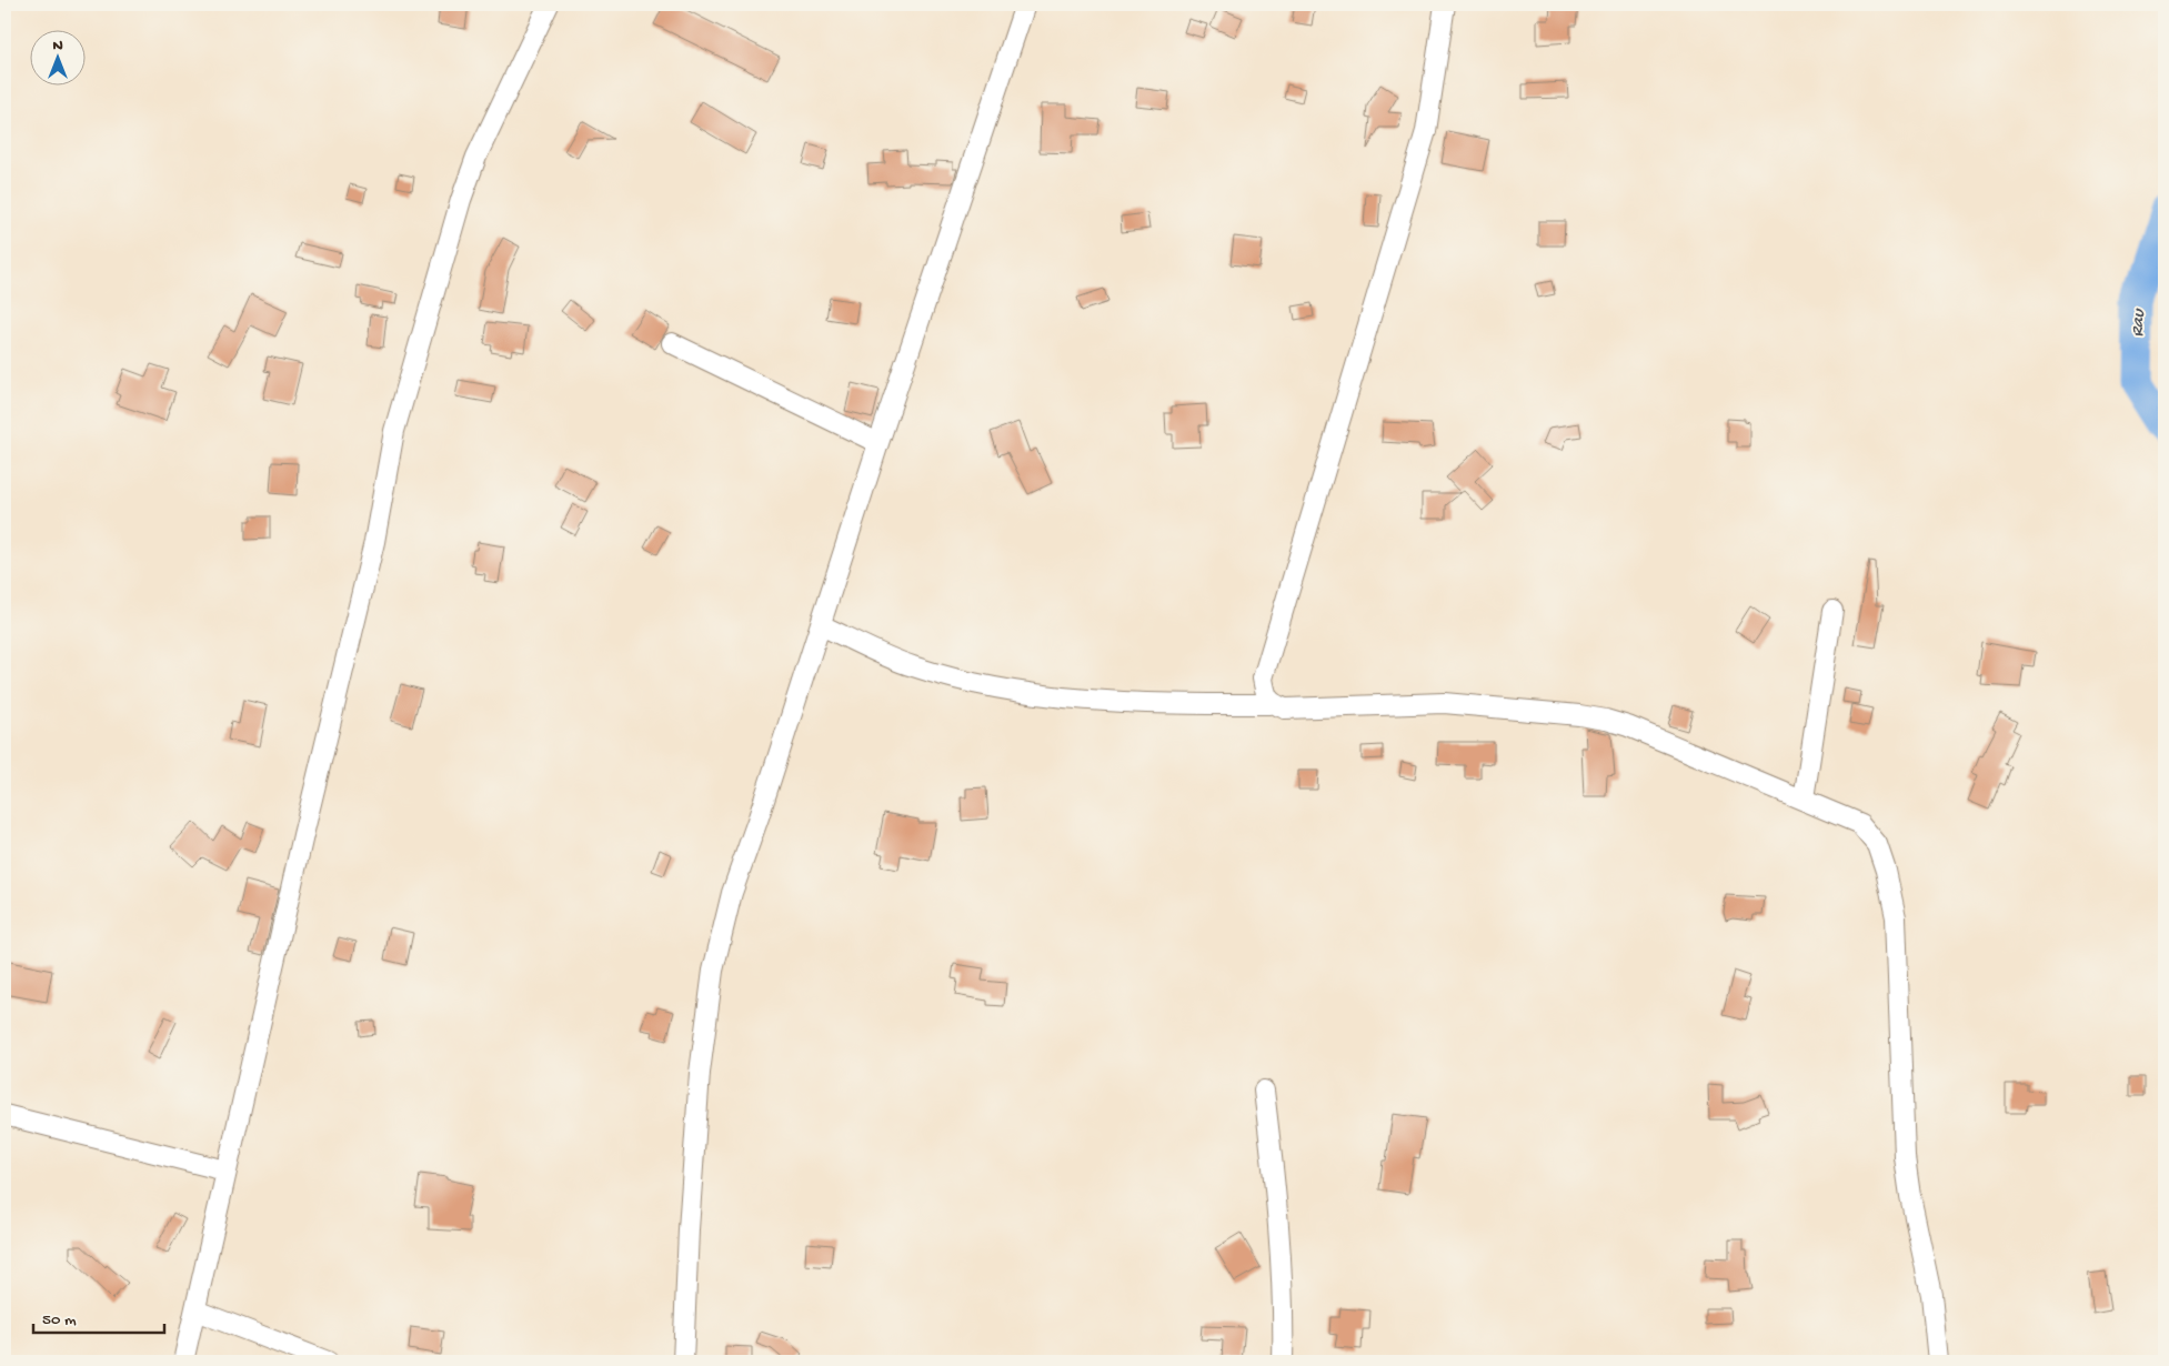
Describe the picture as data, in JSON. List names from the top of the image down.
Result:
{
  "water": ["Rau"],
  "scale_bar": "50 m",
  "north": "top"
}
